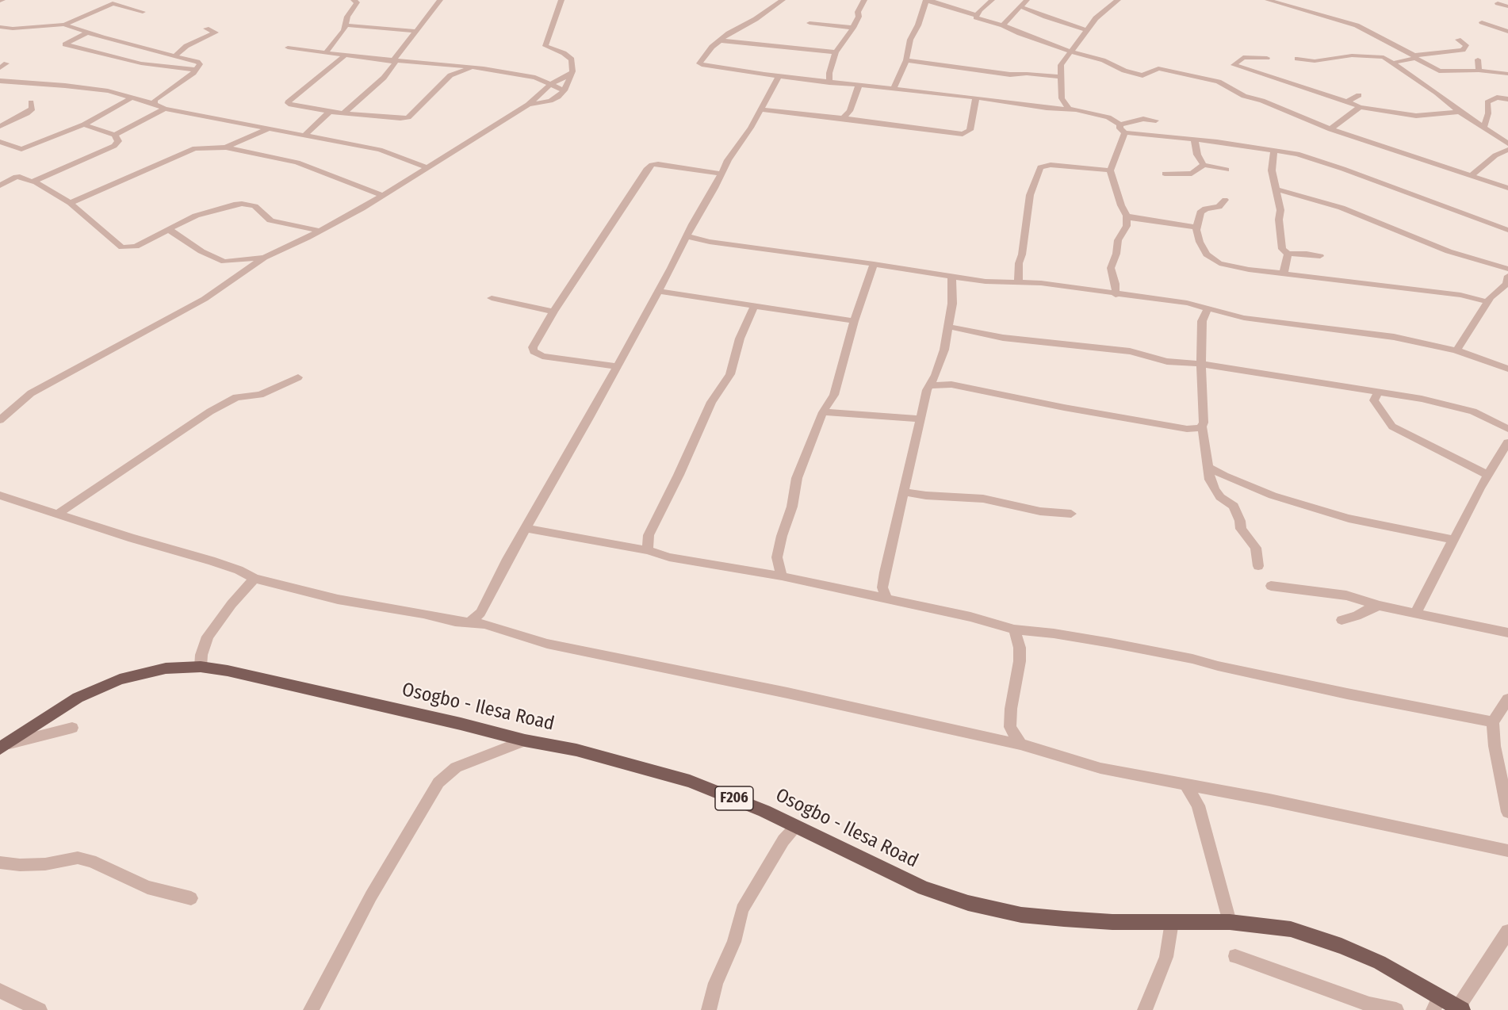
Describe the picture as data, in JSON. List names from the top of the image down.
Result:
{
  "streets": {
    "main road": ["Osogbo - Ilesa Road", "F206"]
  }
}
